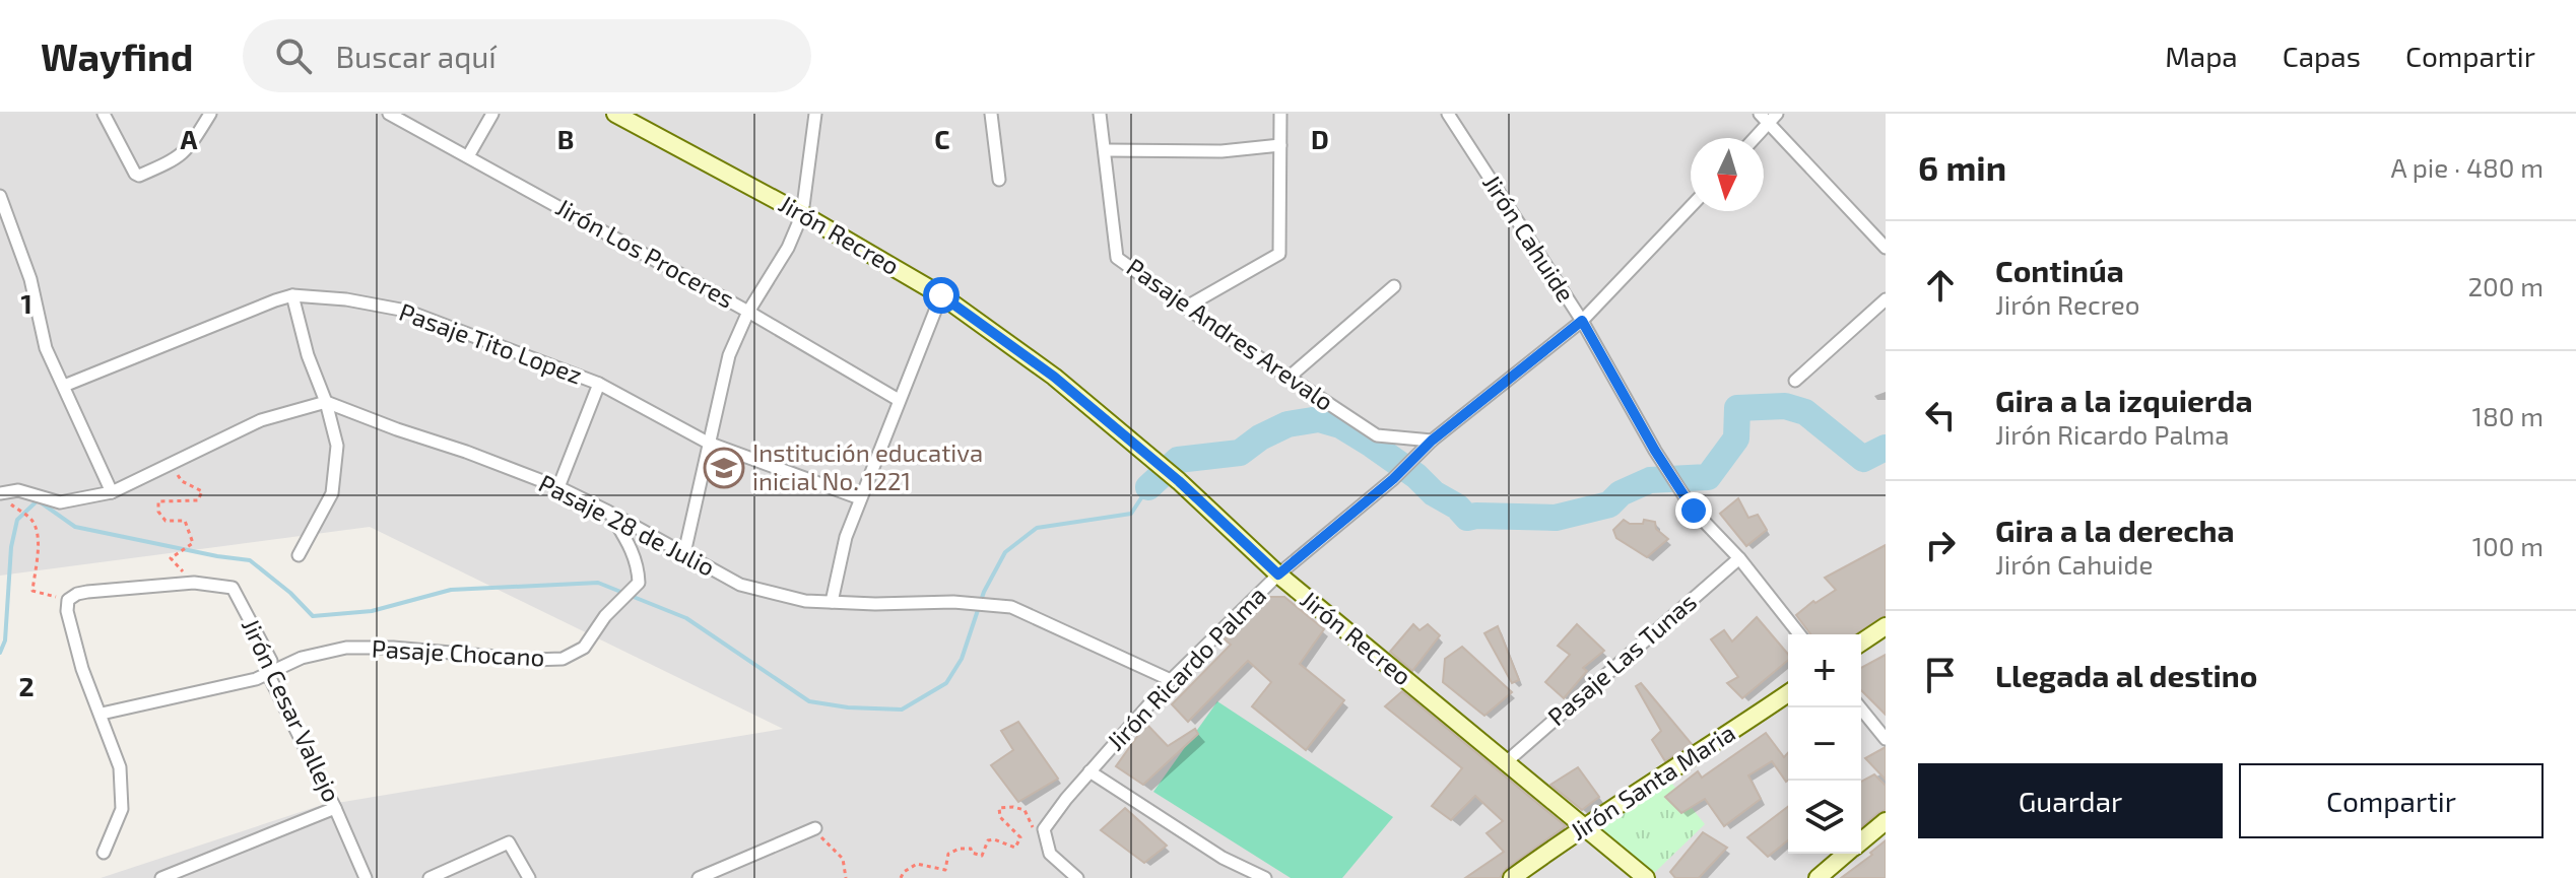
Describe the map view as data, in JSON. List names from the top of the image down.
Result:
{
  "streets": {
    "main road": ["Jirón Recreo", "Jirón Santa Maria"],
    "street": [
      "Jirón Cahuide",
      "Jirón Los Proceres",
      "Pasaje Andres Arevalo",
      "Pasaje Tito Lopez",
      "Pasaje 28 de Julio",
      "Pasaje Chocano",
      "Pasaje Las Tunas",
      "Jirón Ricardo Palma",
      "Jirón Cesar Vallejo"
    ]
  },
  "crossings": [
    ["Jirón Recreo", "Pasaje Las Tunas"],
    ["Jirón Recreo", "Jirón Ricardo Palma"],
    ["Jirón Recreo", "Jirón Santa Maria"],
    ["Jirón Cahuide", "Pasaje Las Tunas"],
    ["Jirón Cahuide", "Jirón Ricardo Palma"],
    ["Pasaje Andres Arevalo", "Jirón Ricardo Palma"],
    ["Pasaje 28 de Julio", "Pasaje Chocano"],
    ["Pasaje 28 de Julio", "Jirón Ricardo Palma"],
    ["Pasaje Chocano", "Jirón Cesar Vallejo"]
  ],
  "places": {
    "school or university": ["Institución educativa inicial No. 1221"]
  },
  "north": "bottom",
  "page": {
    "header": "Wayfind",
    "search": "Buscar aquí",
    "nav": ["Mapa", "Capas", "Compartir"],
    "heading": ["6 min", "A pie · 480 m"],
    "list": [
      ["Continúa", "Jirón Recreo", "200 m"],
      ["Gira a la izquierda", "Jirón Ricardo Palma", "180 m"],
      ["Gira a la derecha", "Jirón Cahuide", "100 m"],
      "Llegada al destino"
    ],
    "map_buttons": ["+", "−"],
    "buttons": ["Guardar", "Compartir"]
  },
  "grid": {
    "columns": [
      "A",
      "B",
      "C",
      "D"
    ],
    "rows": ["1", "2"]
  }
}
